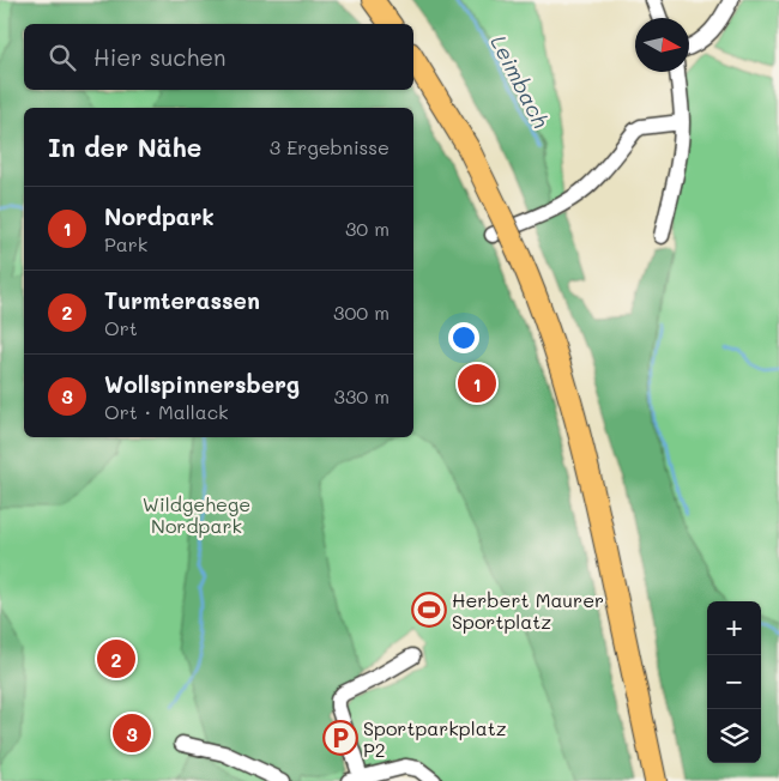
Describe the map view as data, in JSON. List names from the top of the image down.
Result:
{
  "water": ["Leimbach"],
  "parks": ["Wildgehege Nordpark"],
  "places": {
    "sports": ["Herbert Maurer Sportplatz"],
    "parking": ["Sportparkplatz P2"]
  },
  "north": "right",
  "page": {
    "search": "Hier suchen",
    "heading": ["In der Nähe", "3 Ergebnisse"],
    "list": [
      {
        "mark": "1",
        "name": "Nordpark",
        "note": "Park",
        "value": "30 m"
      },
      {
        "mark": "2",
        "name": "Turmterassen",
        "note": "Ort",
        "value": "300 m"
      },
      {
        "mark": "3",
        "name": "Wollspinnersberg",
        "note": "Ort · Mallack",
        "value": "330 m"
      }
    ],
    "pins": ["1", "2", "3"],
    "map_buttons": ["+", "−"]
  }
}
